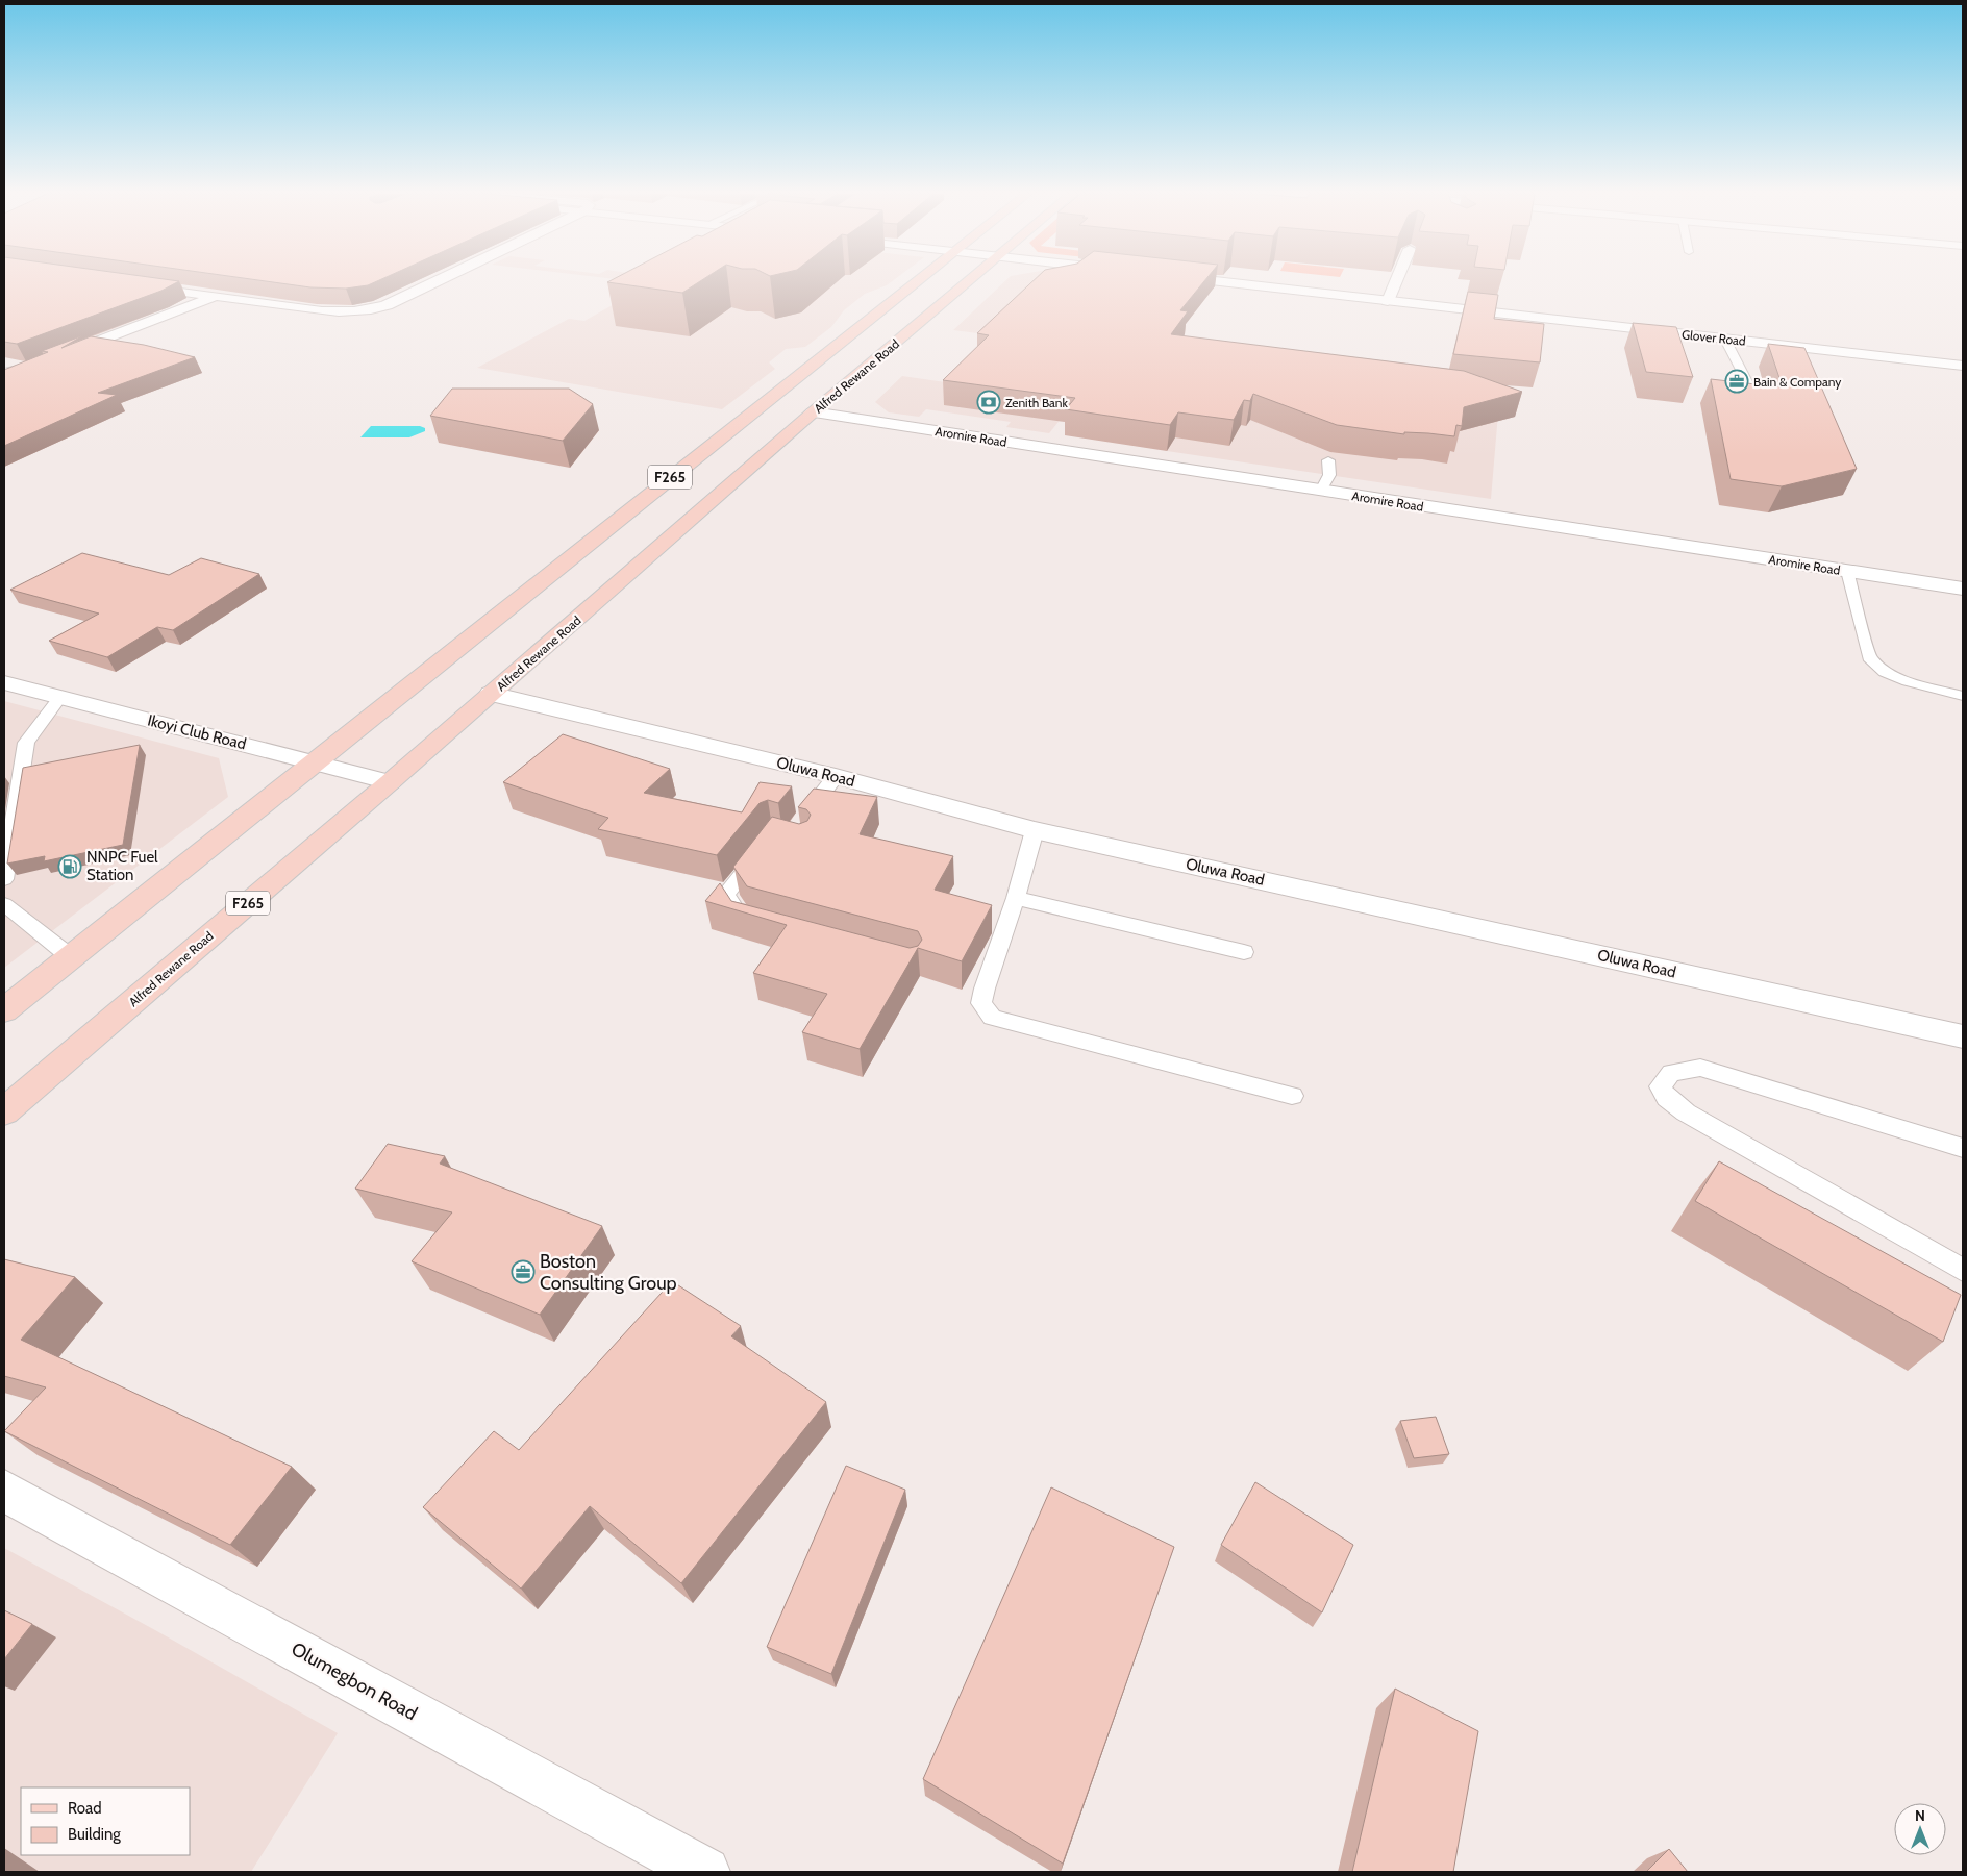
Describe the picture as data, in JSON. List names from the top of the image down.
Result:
{
  "streets": {
    "main road": ["Alfred Rewane Road", "F265"],
    "street": [
      "Glover Road",
      "Aromire Road",
      "Ikoyi Club Road",
      "Oluwa Road",
      "Olumegbon Road"
    ]
  },
  "crossings": [
    ["Alfred Rewane Road", "Aromire Road"],
    ["Alfred Rewane Road", "Ikoyi Club Road"],
    ["Alfred Rewane Road", "Oluwa Road"],
    ["F265", "Ikoyi Club Road"]
  ],
  "places": {
    "office": ["Bain & Company", "Boston Consulting Group"],
    "bank": ["Zenith Bank"],
    "fuel station": ["NNPC Fuel Station"]
  },
  "legend": ["Road", "Building"],
  "north": "top"
}
